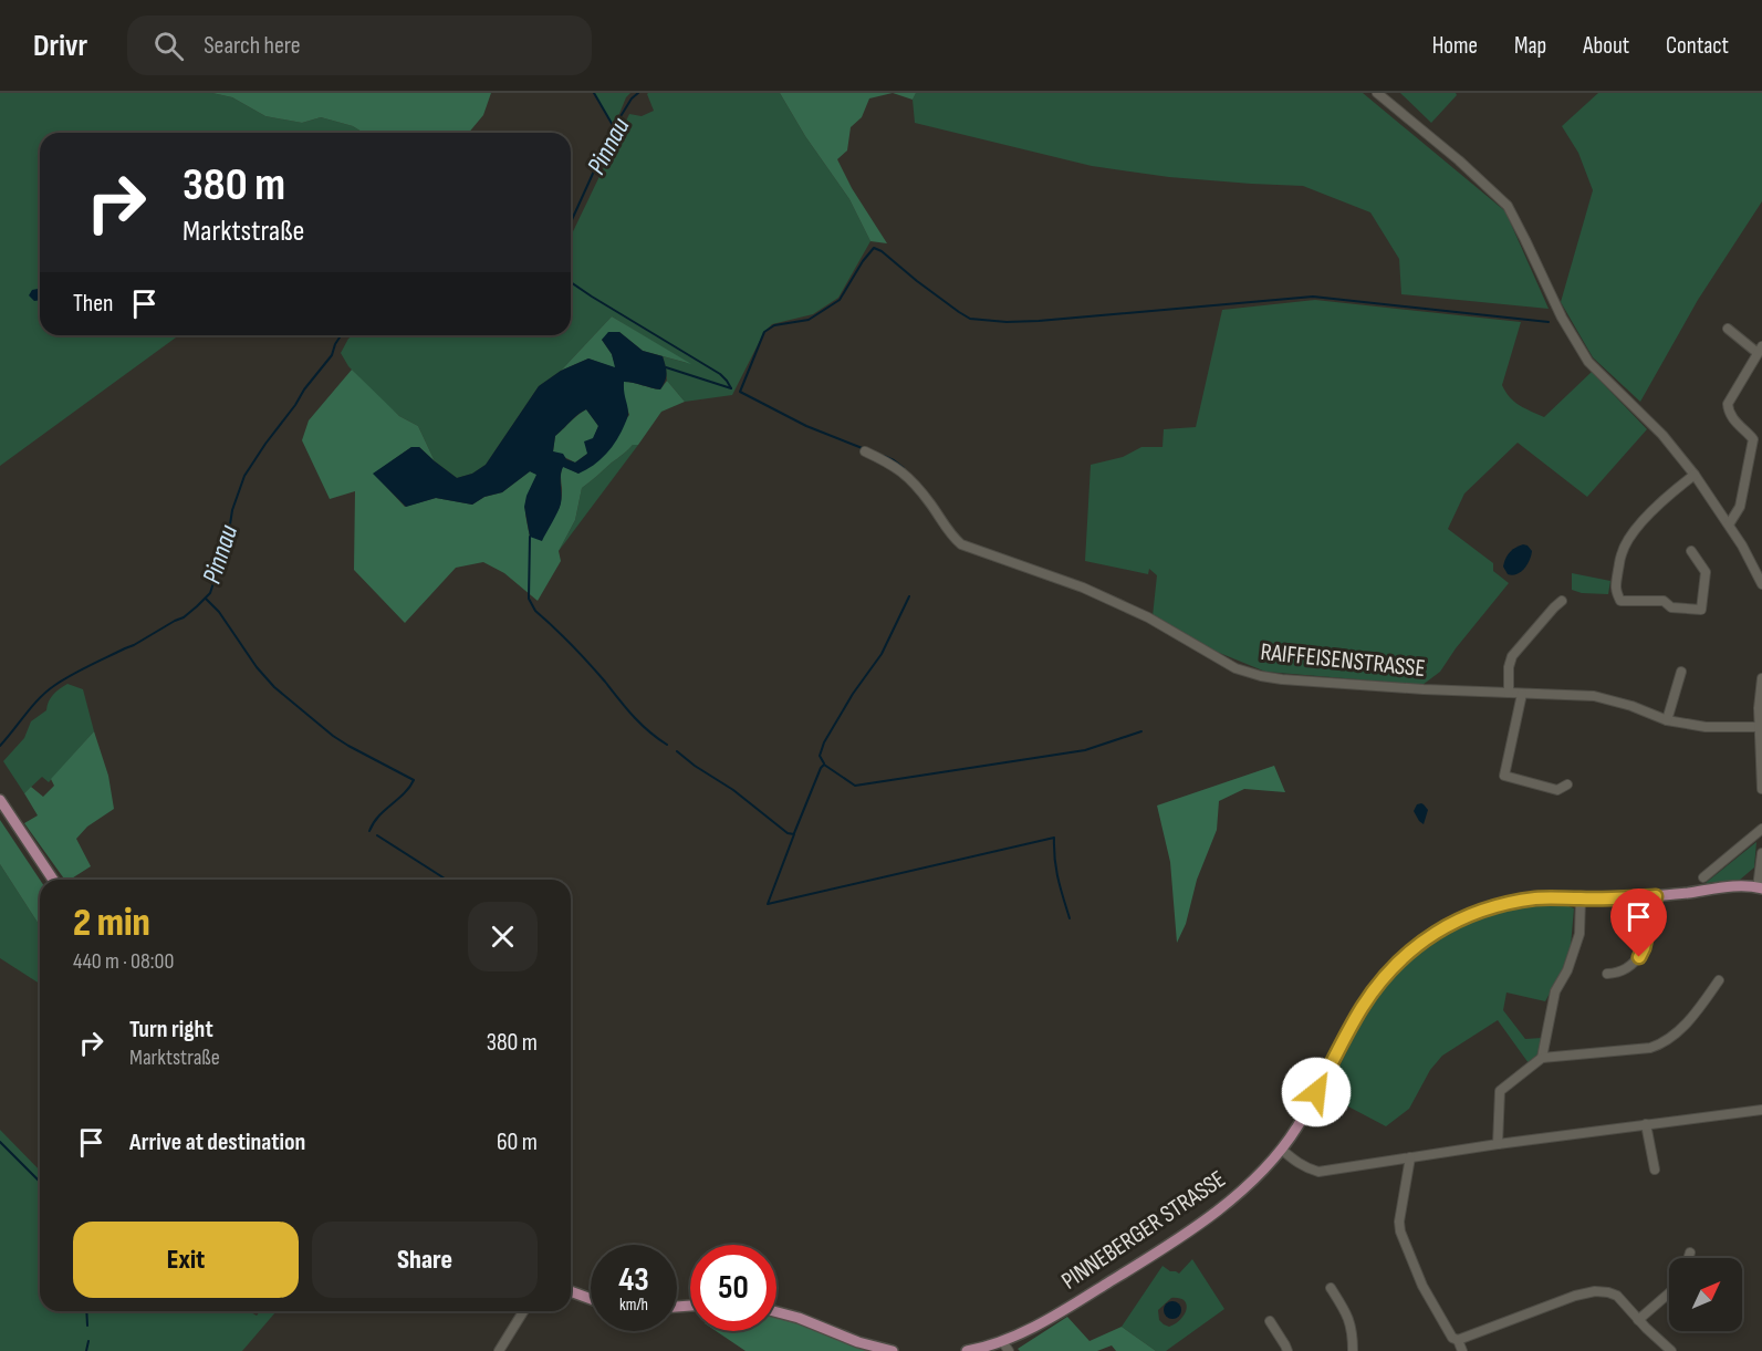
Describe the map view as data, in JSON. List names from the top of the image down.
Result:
{
  "streets": {
    "main road": ["PINNEBERGER STRASSE"],
    "street": ["RAIFFEISENSTRASSE"]
  },
  "water": ["Pinnau"],
  "north": "top right",
  "page": {
    "header": "Drivr",
    "search": "Search here",
    "nav": [
      "Home",
      "Map",
      "About",
      "Contact"
    ],
    "turn": ["380 m", "Marktstraße"],
    "then": "Then",
    "heading": ["2 min", "440 m · 08:00"],
    "list": [
      {
        "name": "Turn right",
        "note": "Marktstraße",
        "value": "380 m"
      },
      {
        "name": "Arrive at destination",
        "value": "60 m"
      }
    ],
    "buttons": ["Exit", "Share"],
    "speed": "43 km/h",
    "limit": "50"
  }
}
